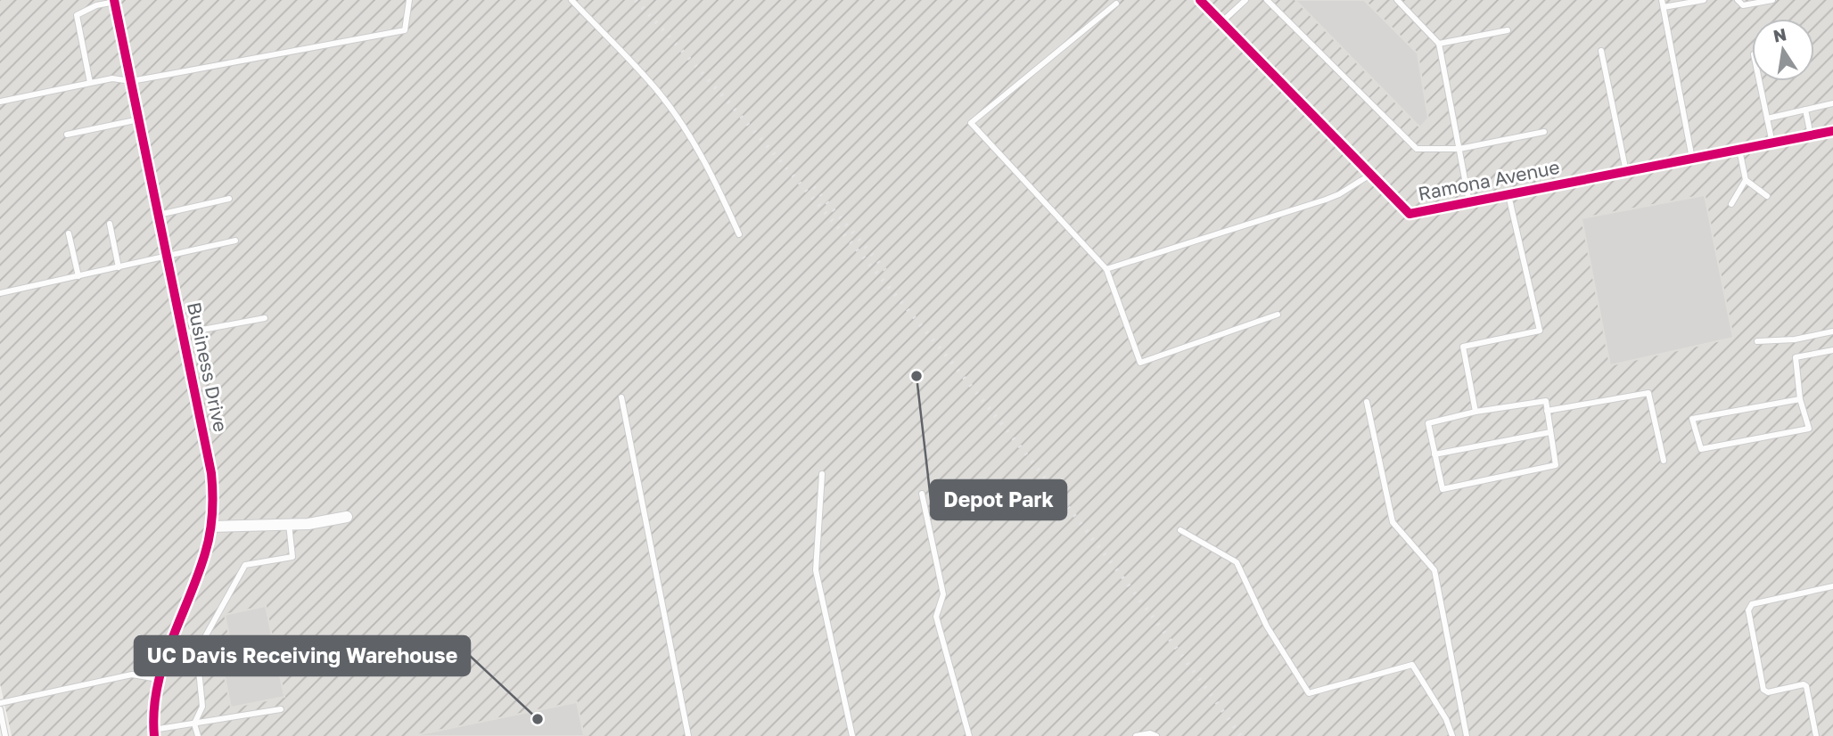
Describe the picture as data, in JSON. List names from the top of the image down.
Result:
{
  "streets": {
    "street": ["Ramona Avenue", "Business Drive"]
  },
  "places": ["Depot Park", "UC Davis Receiving Warehouse"],
  "north": "top"
}
